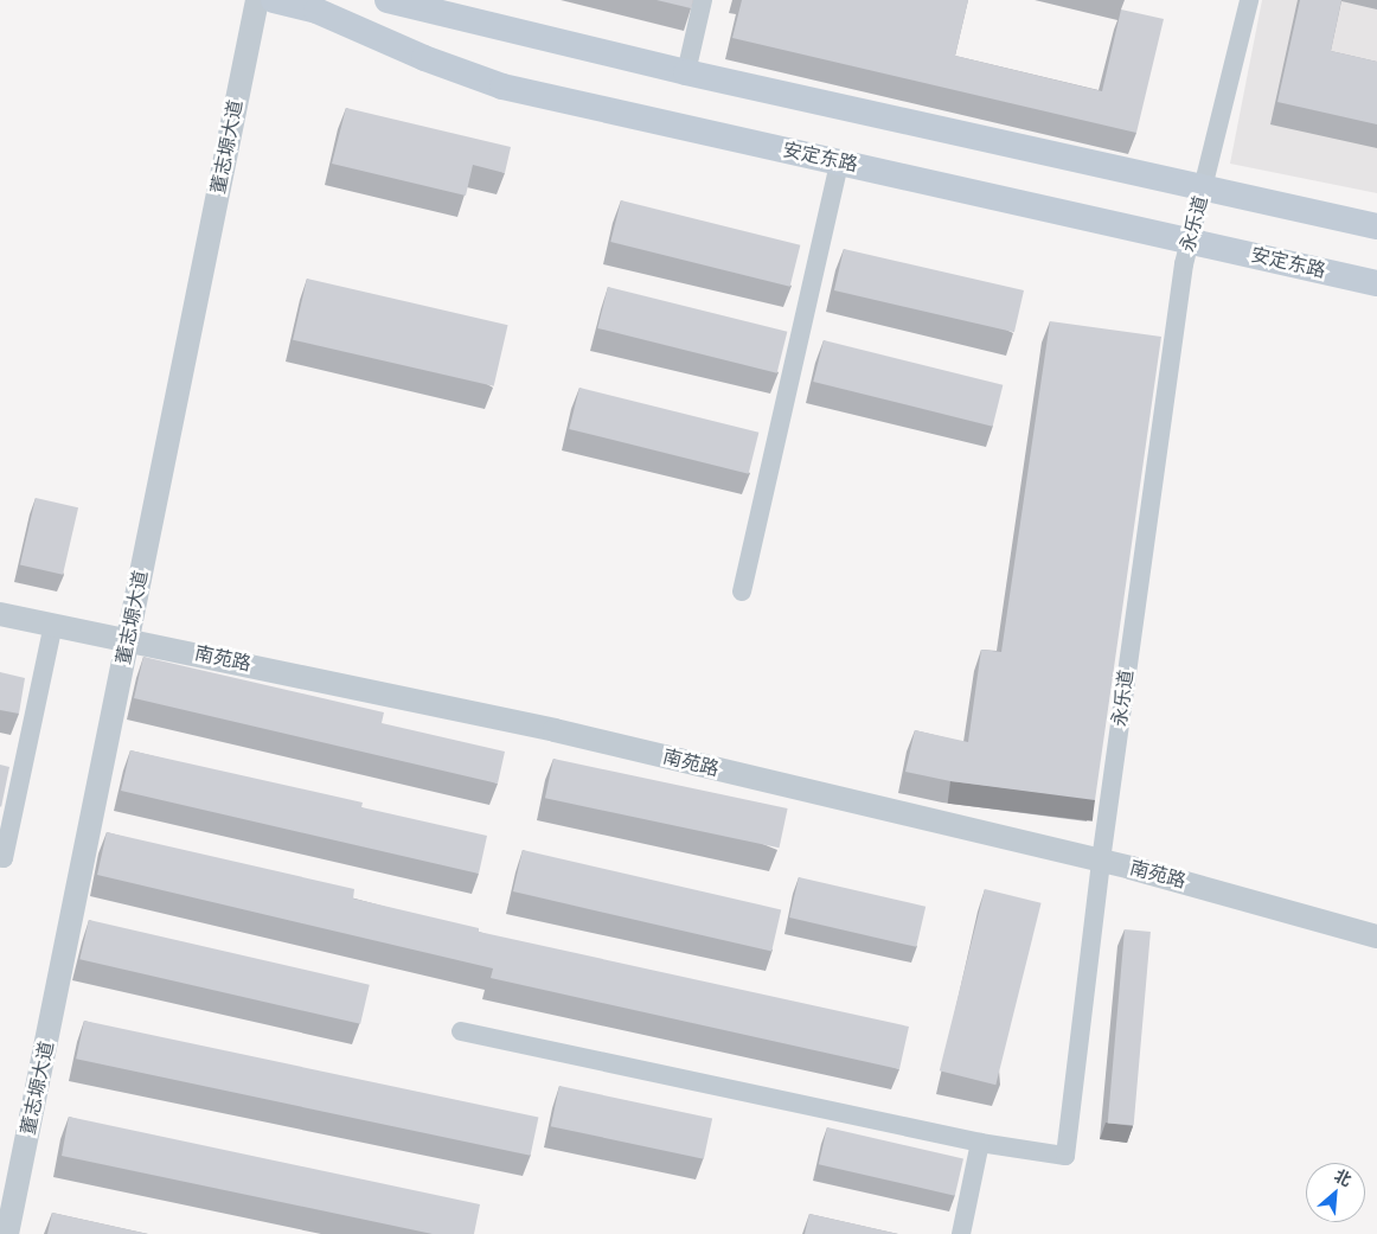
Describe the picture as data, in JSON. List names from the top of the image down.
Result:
{
  "streets": {
    "main road": ["安定东路"],
    "street": ["董志塬大道", "永乐道", "南苑路"]
  },
  "crossings": [
    ["董志塬大道", "南苑路"],
    ["安定东路", "永乐道"],
    ["永乐道", "南苑路"]
  ],
  "north": "top right"
}
